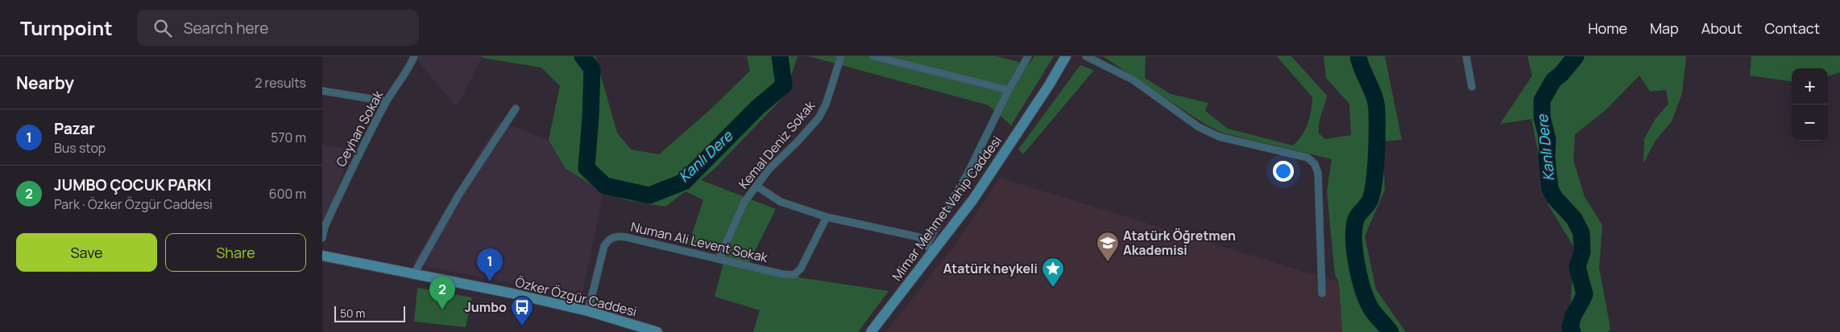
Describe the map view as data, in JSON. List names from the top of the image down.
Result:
{
  "streets": {
    "main road": ["Mimar Mehmet Vahip Caddesi", "Özker Özgür Caddesi"],
    "street": ["Ceyhan Sokak", "Kemal Deniz Sokak", "Numan Ali Levent Sokak"]
  },
  "crossings": [
    ["Kemal Deniz Sokak", "Numan Ali Levent Sokak"],
    ["Numan Ali Levent Sokak", "Özker Özgür Caddesi"]
  ],
  "water": ["Kanlı Dere"],
  "places": {
    "school or university": ["Atatürk Öğretmen Akademisi"],
    "place": ["Atatürk heykeli"],
    "bus stop": ["Jumbo"]
  },
  "scale_bar": "50 m",
  "page": {
    "header": "Turnpoint",
    "search": "Search here",
    "nav": [
      "Home",
      "Map",
      "About",
      "Contact"
    ],
    "heading": ["Nearby", "2 results"],
    "map_buttons": ["+", "−"],
    "list": [
      {
        "mark": "1",
        "name": "Pazar",
        "note": "Bus stop",
        "value": "570 m"
      },
      {
        "mark": "2",
        "name": "JUMBO ÇOCUK PARKI",
        "note": "Park · Özker Özgür Caddesi",
        "value": "600 m"
      }
    ],
    "buttons": ["Save", "Share"],
    "pins": ["1", "2"],
    "scale": "50 m"
  }
}
